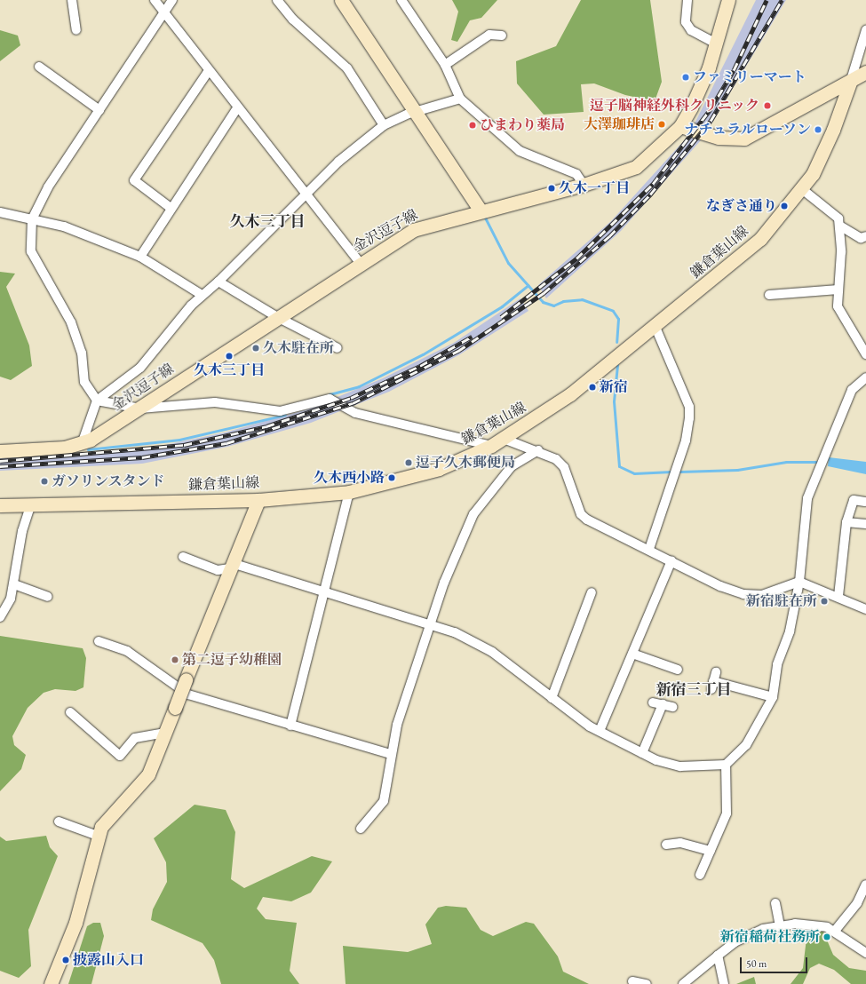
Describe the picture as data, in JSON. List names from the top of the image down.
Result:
{
  "streets": {
    "main road": ["金沢逗子線", "鎌倉葉山線"]
  },
  "districts": ["久木三丁目", "新宿三丁目"],
  "places": [
    "ファミリーマート",
    "逗子脳神経外科クリニック",
    "大澤珈琲店",
    "ひまわり薬局",
    "ナチュラルローソン",
    "久木一丁目",
    "なぎさ通り",
    "久木駐在所",
    "久木三丁目",
    "新宿",
    "逗子久木郵便局",
    "久木西小路",
    "ガソリンスタンド",
    "新宿駐在所",
    "第二逗子幼稚園",
    "新宿稲荷社務所",
    "披露山入口"
  ],
  "scale_bar": "50 m"
}
